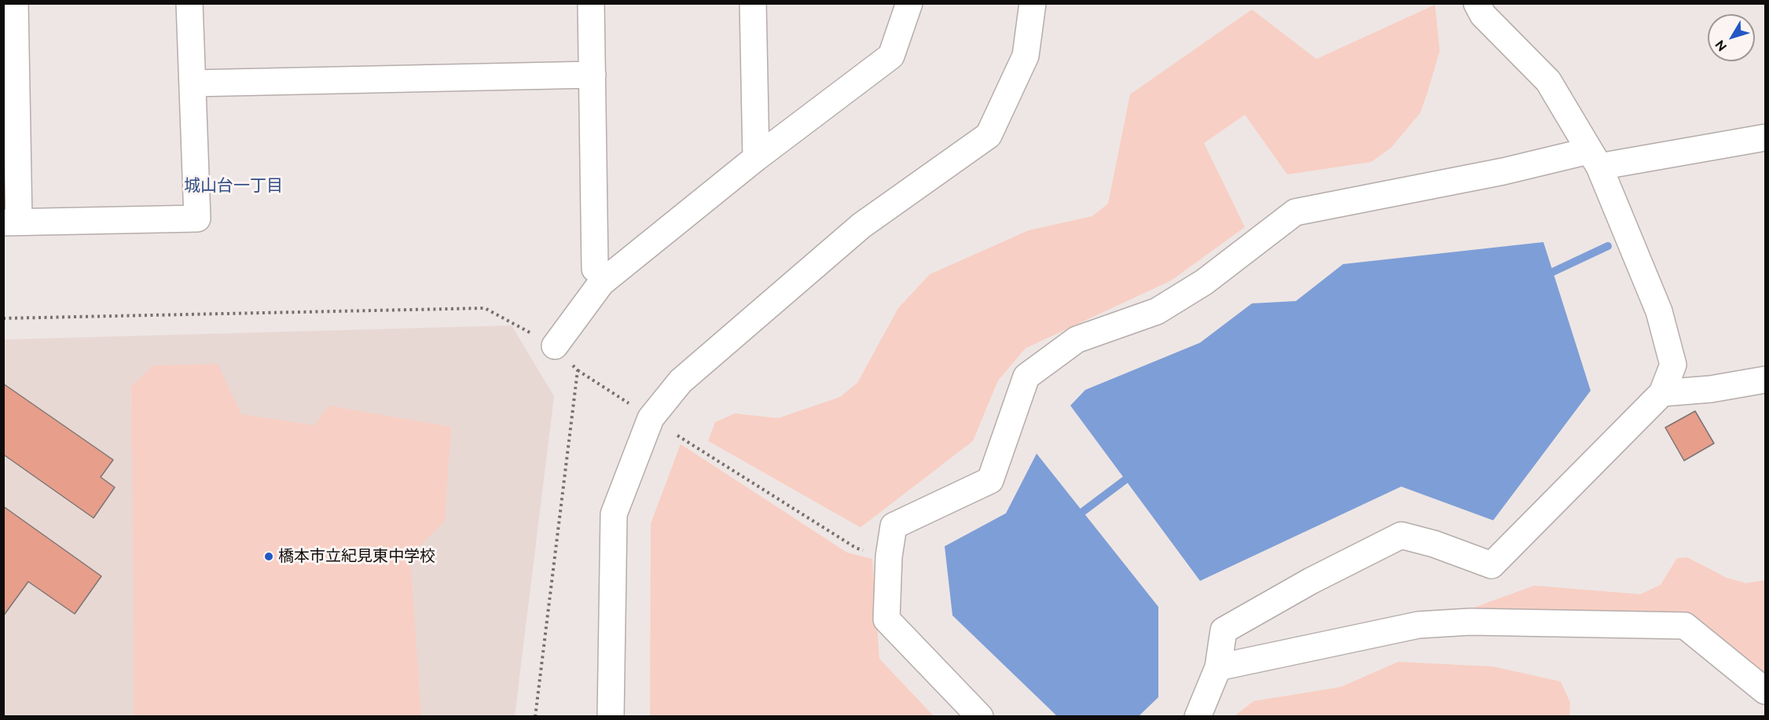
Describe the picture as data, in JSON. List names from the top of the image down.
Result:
{
  "districts": ["城山台一丁目"],
  "places": ["橋本市立紀見東中学校"],
  "north": "bottom left"
}
